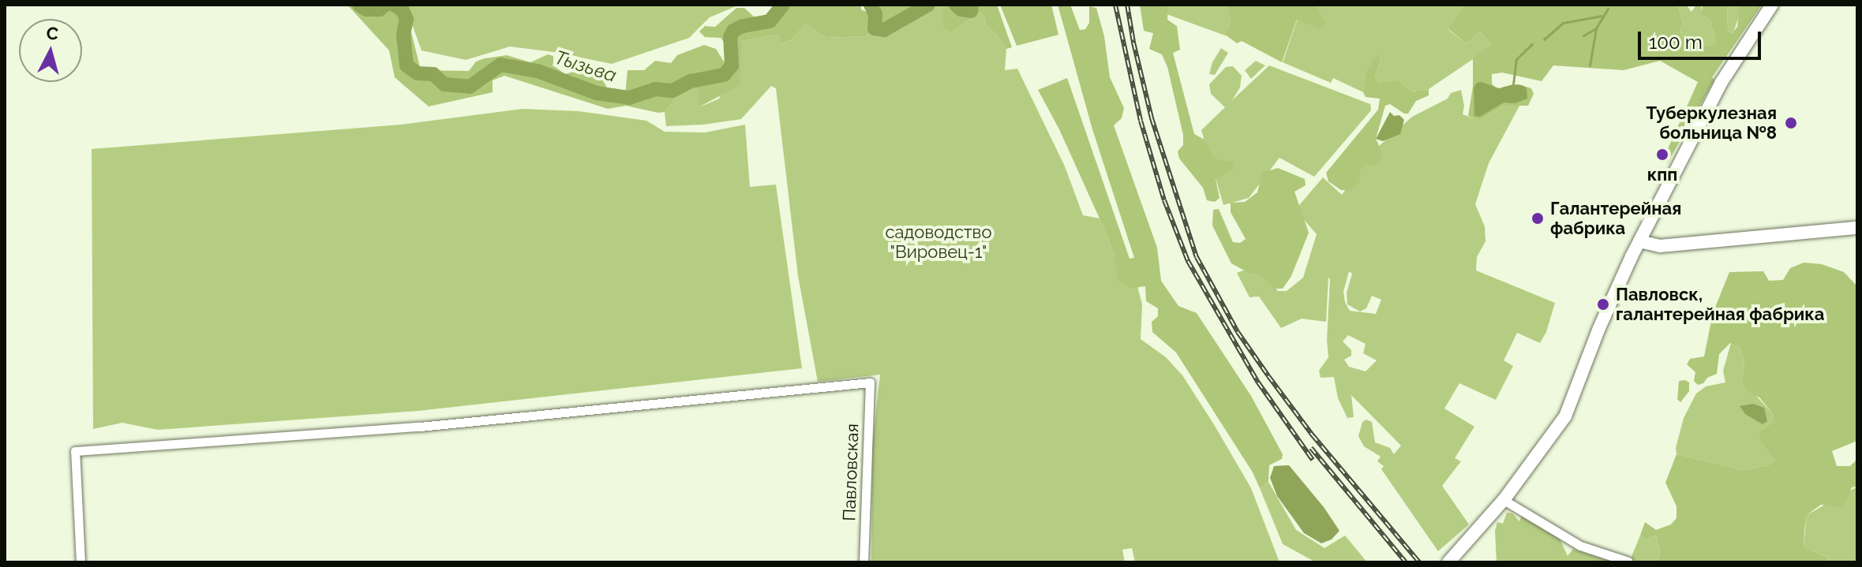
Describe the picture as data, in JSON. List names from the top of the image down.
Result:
{
  "streets": {
    "street": ["Павловская"]
  },
  "water": ["Тызьва"],
  "parks": ["садоводство \"Вировец-1\""],
  "places": [
    "Туберкулезная больница №8",
    "кпп",
    "Галантерейная фабрика",
    "Павловск, галантерейная фабрика"
  ],
  "scale_bar": "100 m",
  "north": "top"
}
